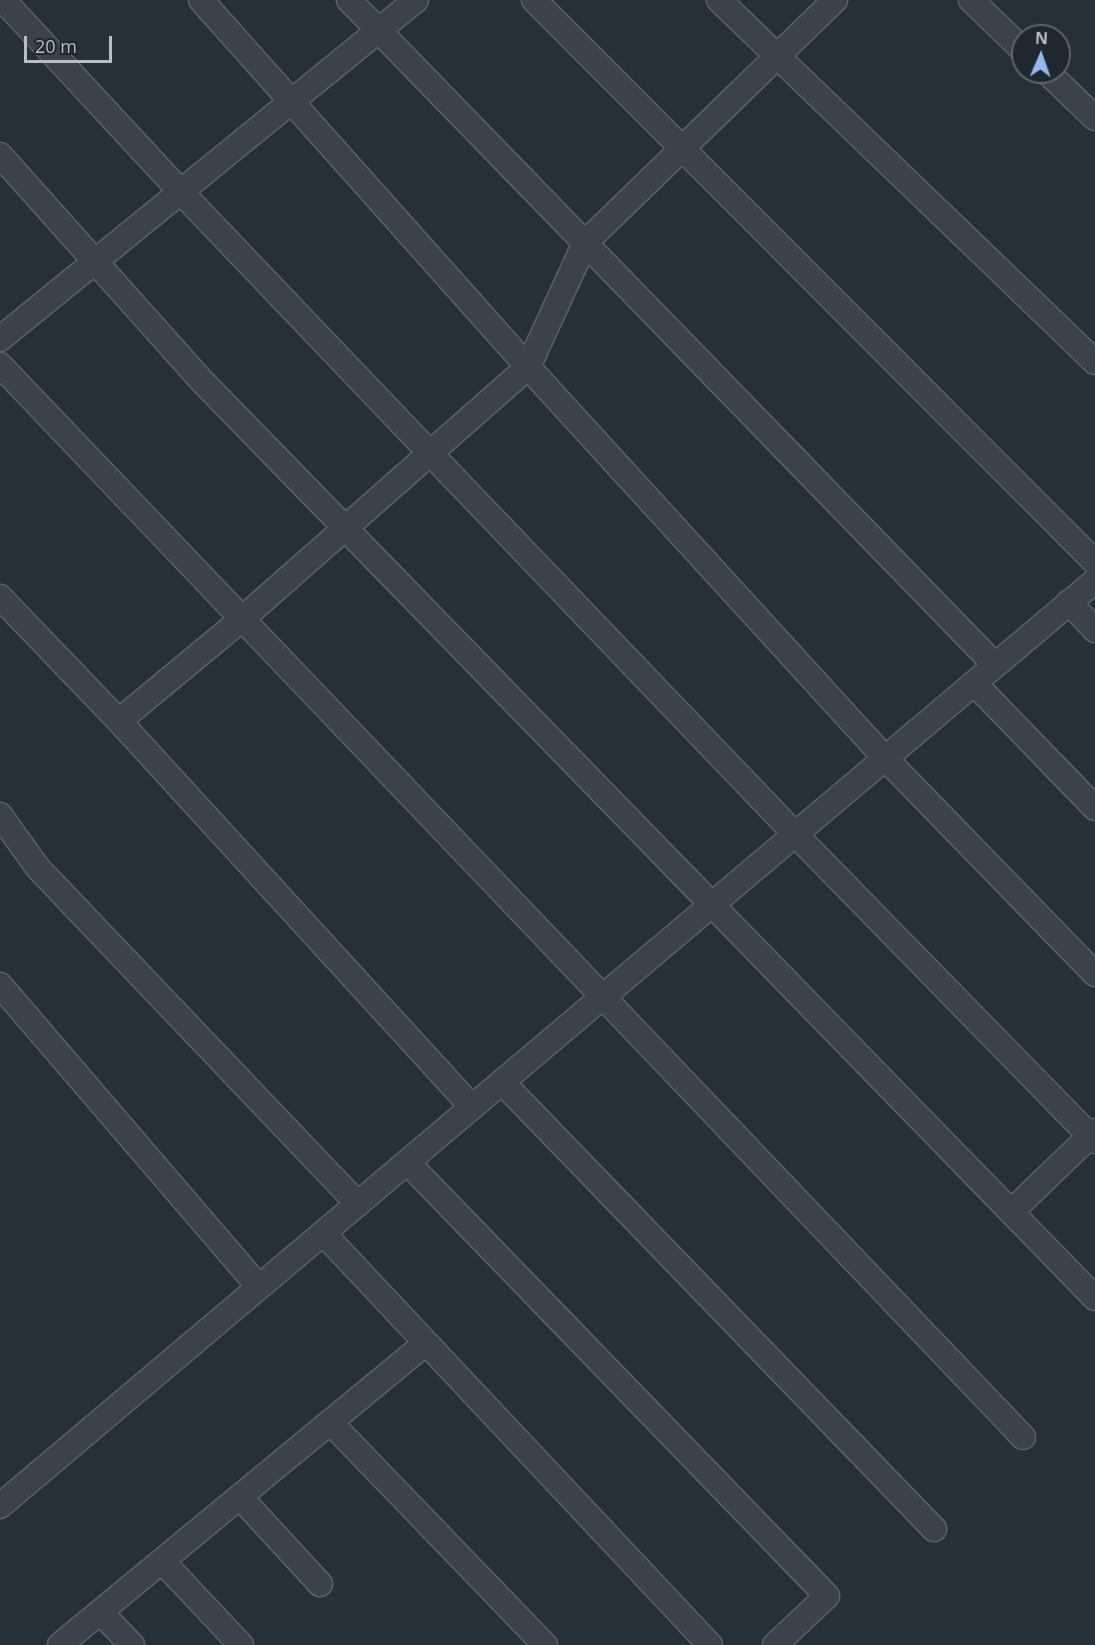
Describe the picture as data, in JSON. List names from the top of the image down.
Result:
{
  "scale_bar": "20 m",
  "north": "top"
}
